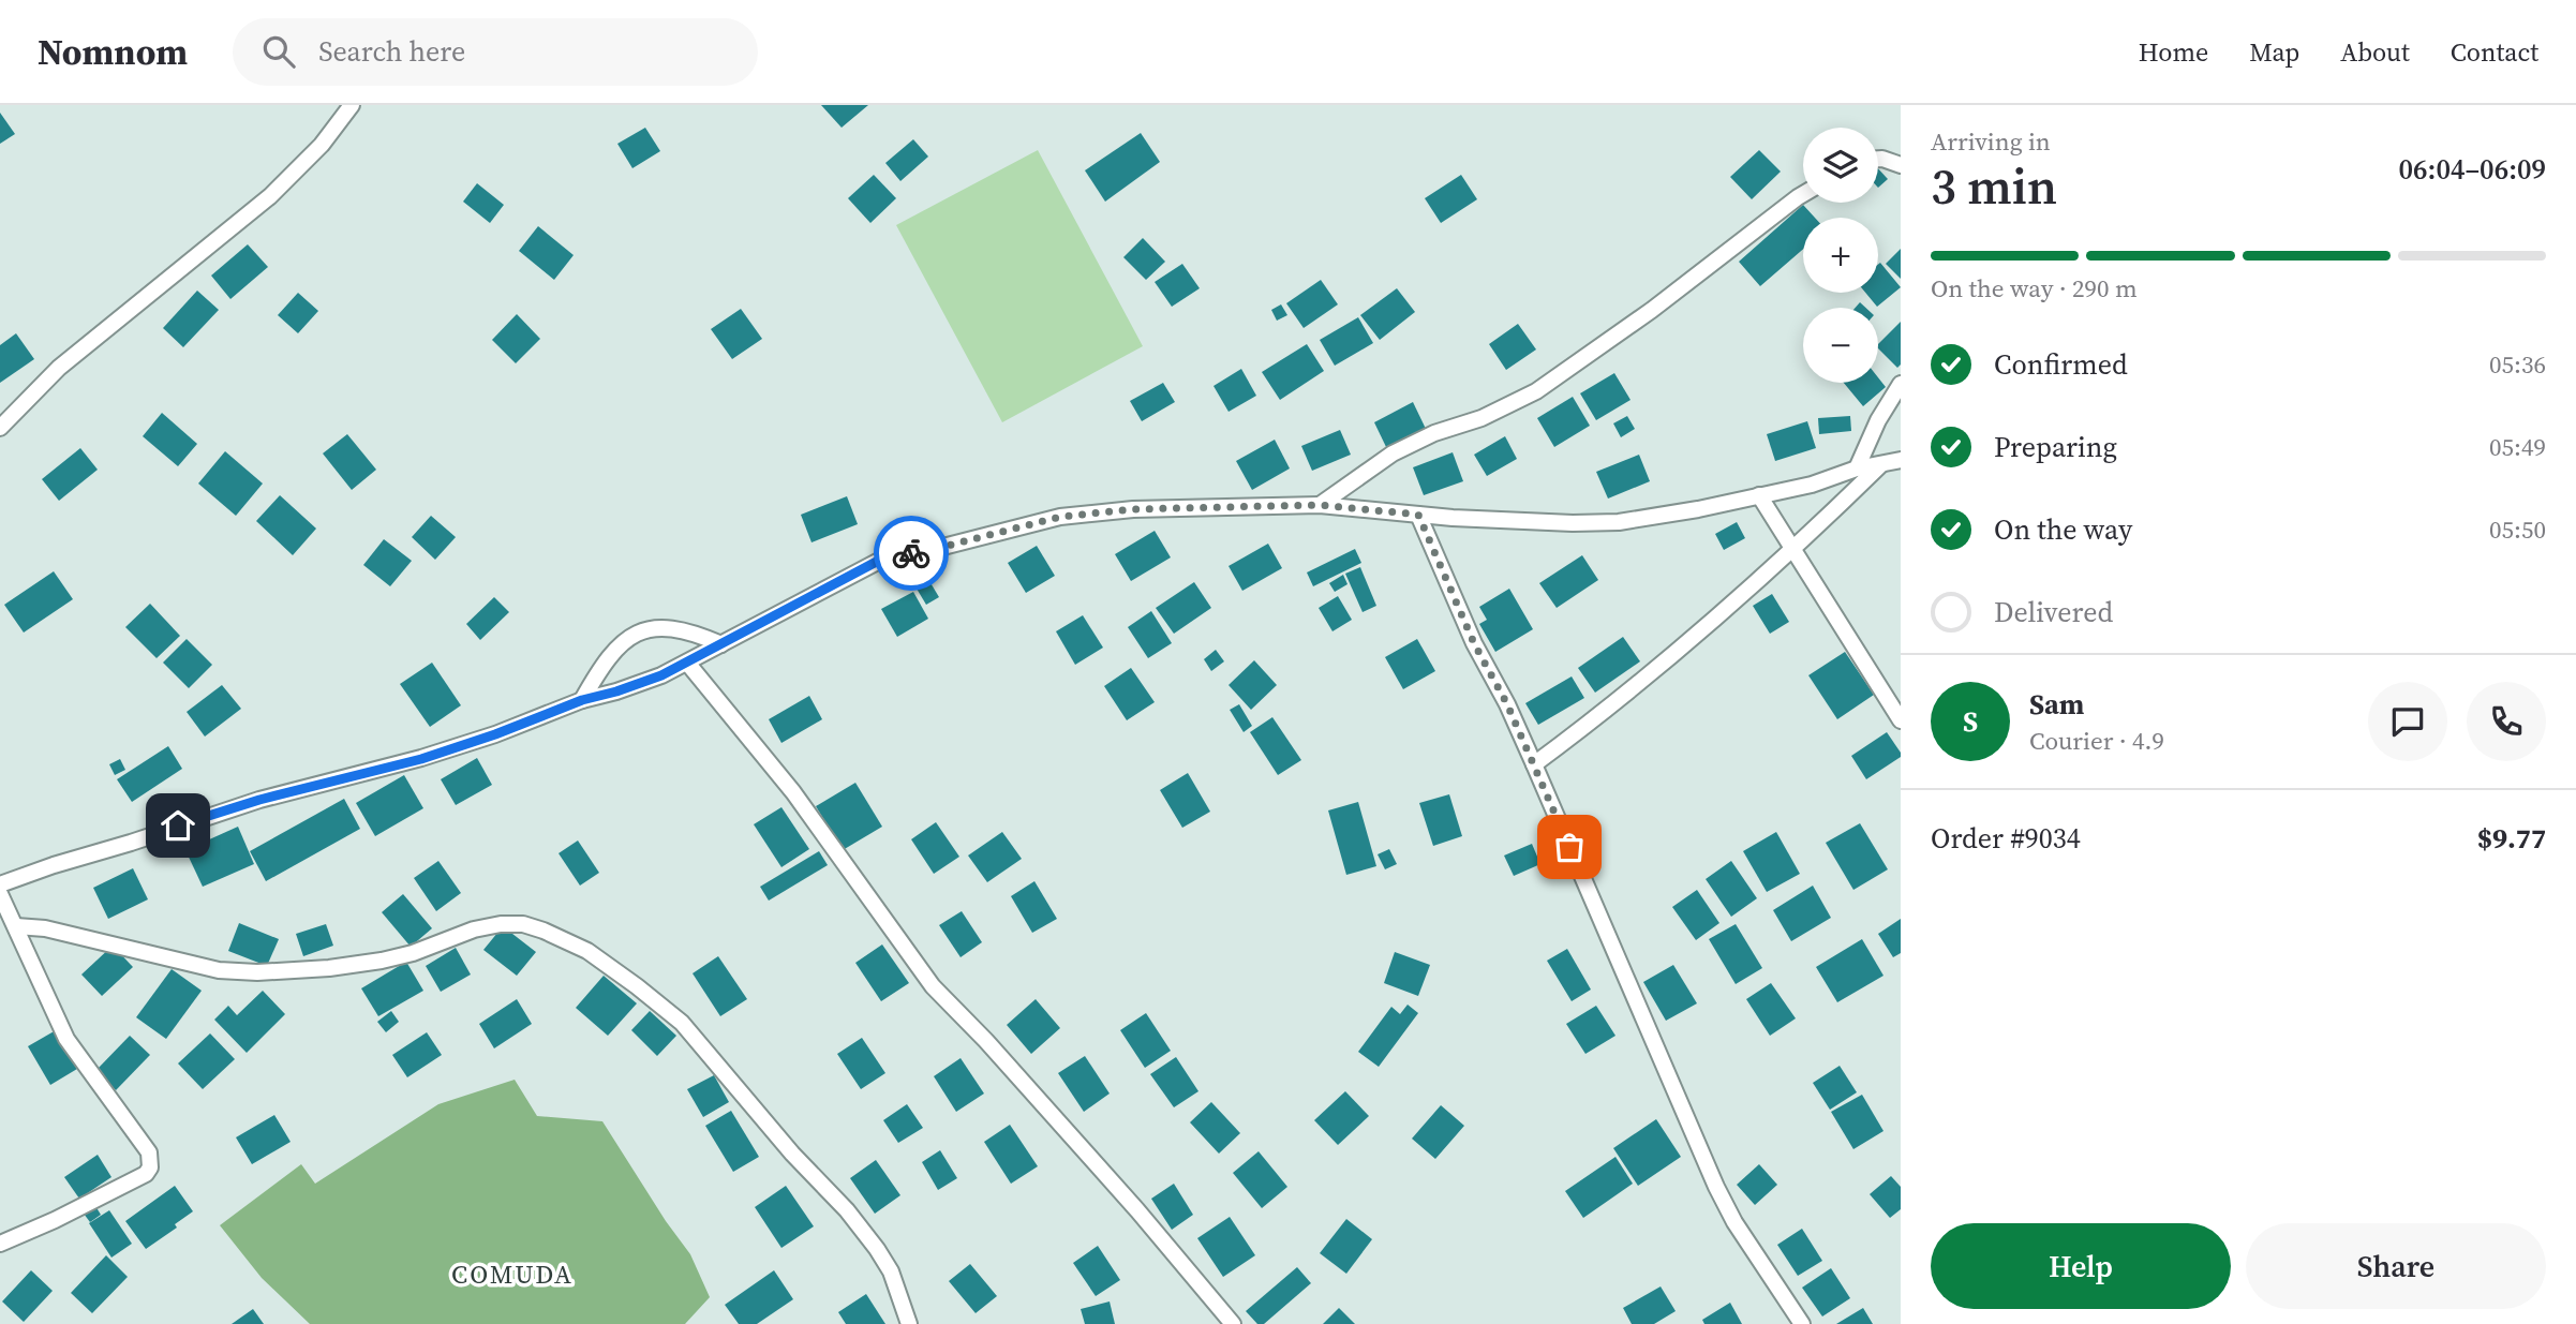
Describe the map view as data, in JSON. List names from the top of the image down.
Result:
{
  "districts": ["COMUDA"],
  "page": {
    "header": "Nomnom",
    "search": "Search here",
    "nav": [
      "Home",
      "Map",
      "About",
      "Contact"
    ],
    "heading": ["3 min", "Arriving in", "06:04–06:09"],
    "panel": [
      "Sam",
      "Courier · 4.9",
      "Order #9034",
      "$9.77"
    ],
    "map_buttons": ["+", "−"],
    "bar": "On the way · 290 m",
    "list": [
      ["Confirmed", "05:36"],
      ["Preparing", "05:49"],
      ["On the way", "05:50"],
      "Delivered"
    ],
    "round": "S",
    "buttons": ["Help", "Share"]
  }
}
